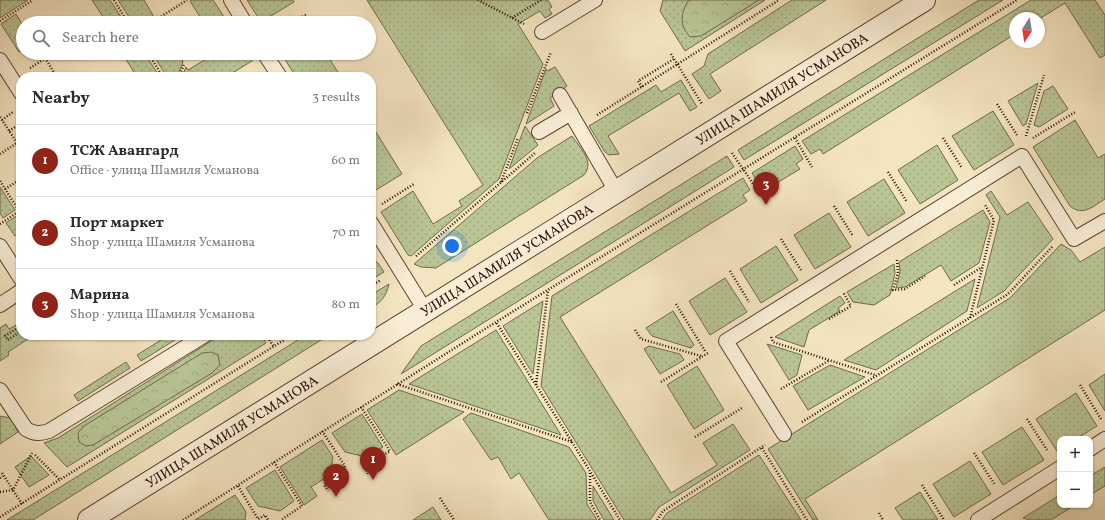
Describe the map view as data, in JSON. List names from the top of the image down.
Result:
{
  "streets": {
    "street": ["УЛИЦА ШАМИЛЯ УСМАНОВА"]
  },
  "north": "bottom",
  "page": {
    "search": "Search here",
    "heading": ["Nearby", "3 results"],
    "list": [
      {
        "mark": "1",
        "name": "ТСЖ Авангард",
        "note": "Office · улица Шамиля Усманова",
        "value": "60 m"
      },
      {
        "mark": "2",
        "name": "Порт маркет",
        "note": "Shop · улица Шамиля Усманова",
        "value": "70 m"
      },
      {
        "mark": "3",
        "name": "Марина",
        "note": "Shop · улица Шамиля Усманова",
        "value": "80 m"
      }
    ],
    "pins": ["3", "1", "2"],
    "map_buttons": ["+", "−"]
  }
}
